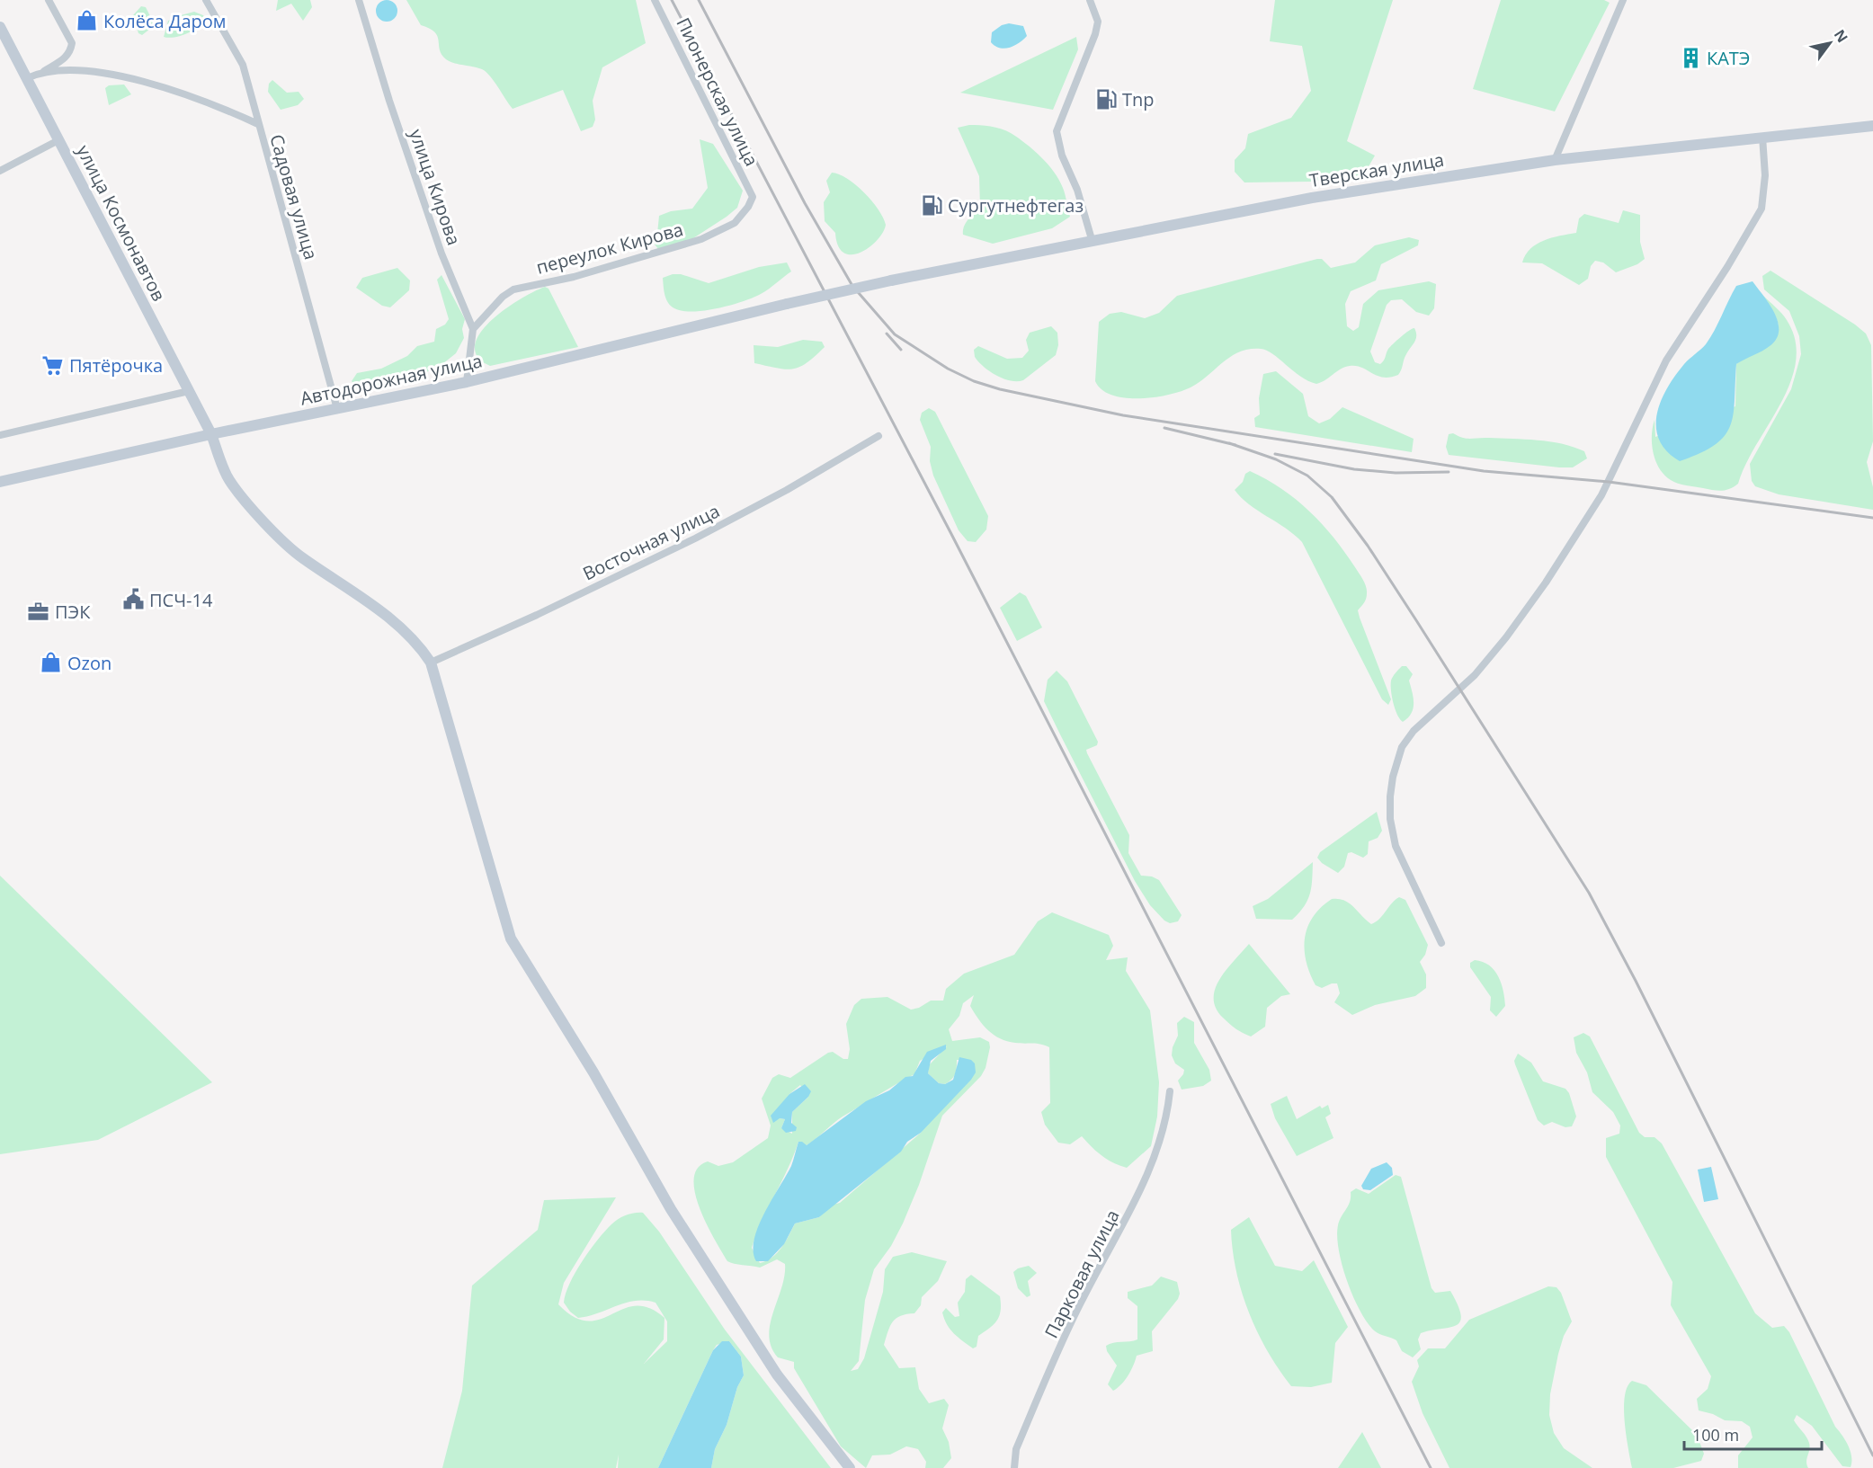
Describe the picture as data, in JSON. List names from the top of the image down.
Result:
{
  "streets": {
    "main road": ["Тверская улица", "улица Космонавтов", "Автодорожная улица"],
    "street": [
      "Пионерская улица",
      "улица Кирова",
      "Садовая улица",
      "переулок Кирова",
      "Восточная улица",
      "Парковая улица"
    ]
  },
  "crossings": [
    ["Пионерская улица", "переулок Кирова"],
    ["Тверская улица", "Автодорожная улица"],
    ["улица Кирова", "переулок Кирова"],
    ["улица Кирова", "Автодорожная улица"],
    ["Садовая улица", "Автодорожная улица"],
    ["улица Космонавтов", "Автодорожная улица"],
    ["улица Космонавтов", "Восточная улица"]
  ],
  "places": {
    "shop": ["Колёса Даром", "Ozon"],
    "building": ["КАТЭ"],
    "fuel station": ["Tnp", "Сургутнефтегаз"],
    "supermarket": ["Пятёрочка"],
    "public building": ["ПСЧ-14"],
    "office": ["ПЭК"]
  },
  "scale_bar": "100 m",
  "north": "top right"
}
